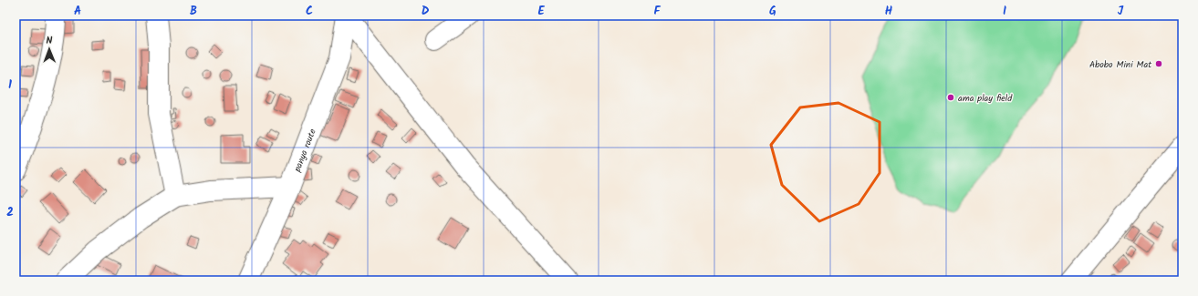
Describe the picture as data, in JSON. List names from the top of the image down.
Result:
{
  "streets": {
    "street": ["panya route"]
  },
  "places": ["Abobo Mini Mat", "ama play field"],
  "north": "top",
  "grid": {
    "columns": [
      "A",
      "B",
      "C",
      "D",
      "E",
      "F",
      "G",
      "H",
      "I",
      "J"
    ],
    "rows": ["1", "2"]
  }
}
